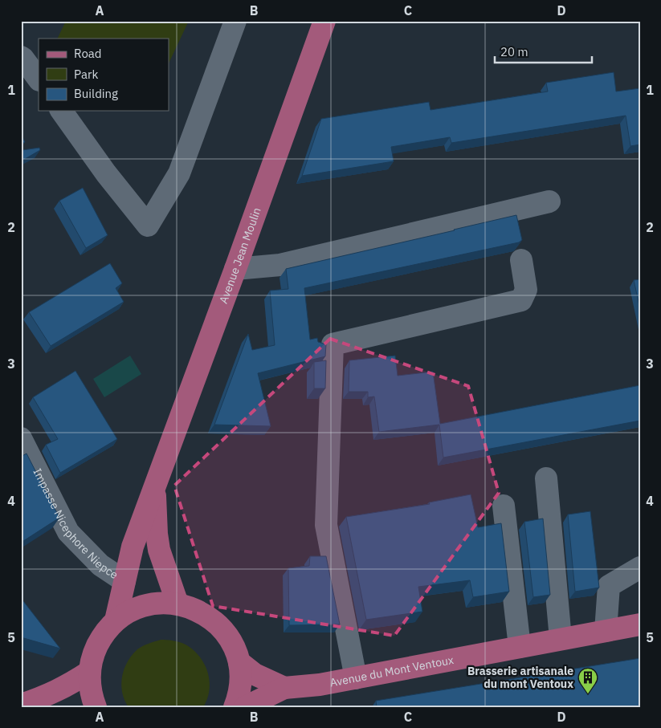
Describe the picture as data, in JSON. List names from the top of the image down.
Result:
{
  "streets": {
    "main road": ["Avenue Jean Moulin", "Avenue du Mont Ventoux"],
    "lane": ["Impasse Nicephore Niepce"]
  },
  "crossings": [
    ["Avenue Jean Moulin", "Impasse Nicephore Niepce"]
  ],
  "places": {
    "building": ["Brasserie artisanale du mont Ventoux"]
  },
  "legend": ["Road", "Park", "Building"],
  "scale_bar": "20 m",
  "grid": {
    "columns": [
      "A",
      "B",
      "C",
      "D"
    ],
    "rows": [
      "1",
      "2",
      "3",
      "4",
      "5"
    ]
  }
}
